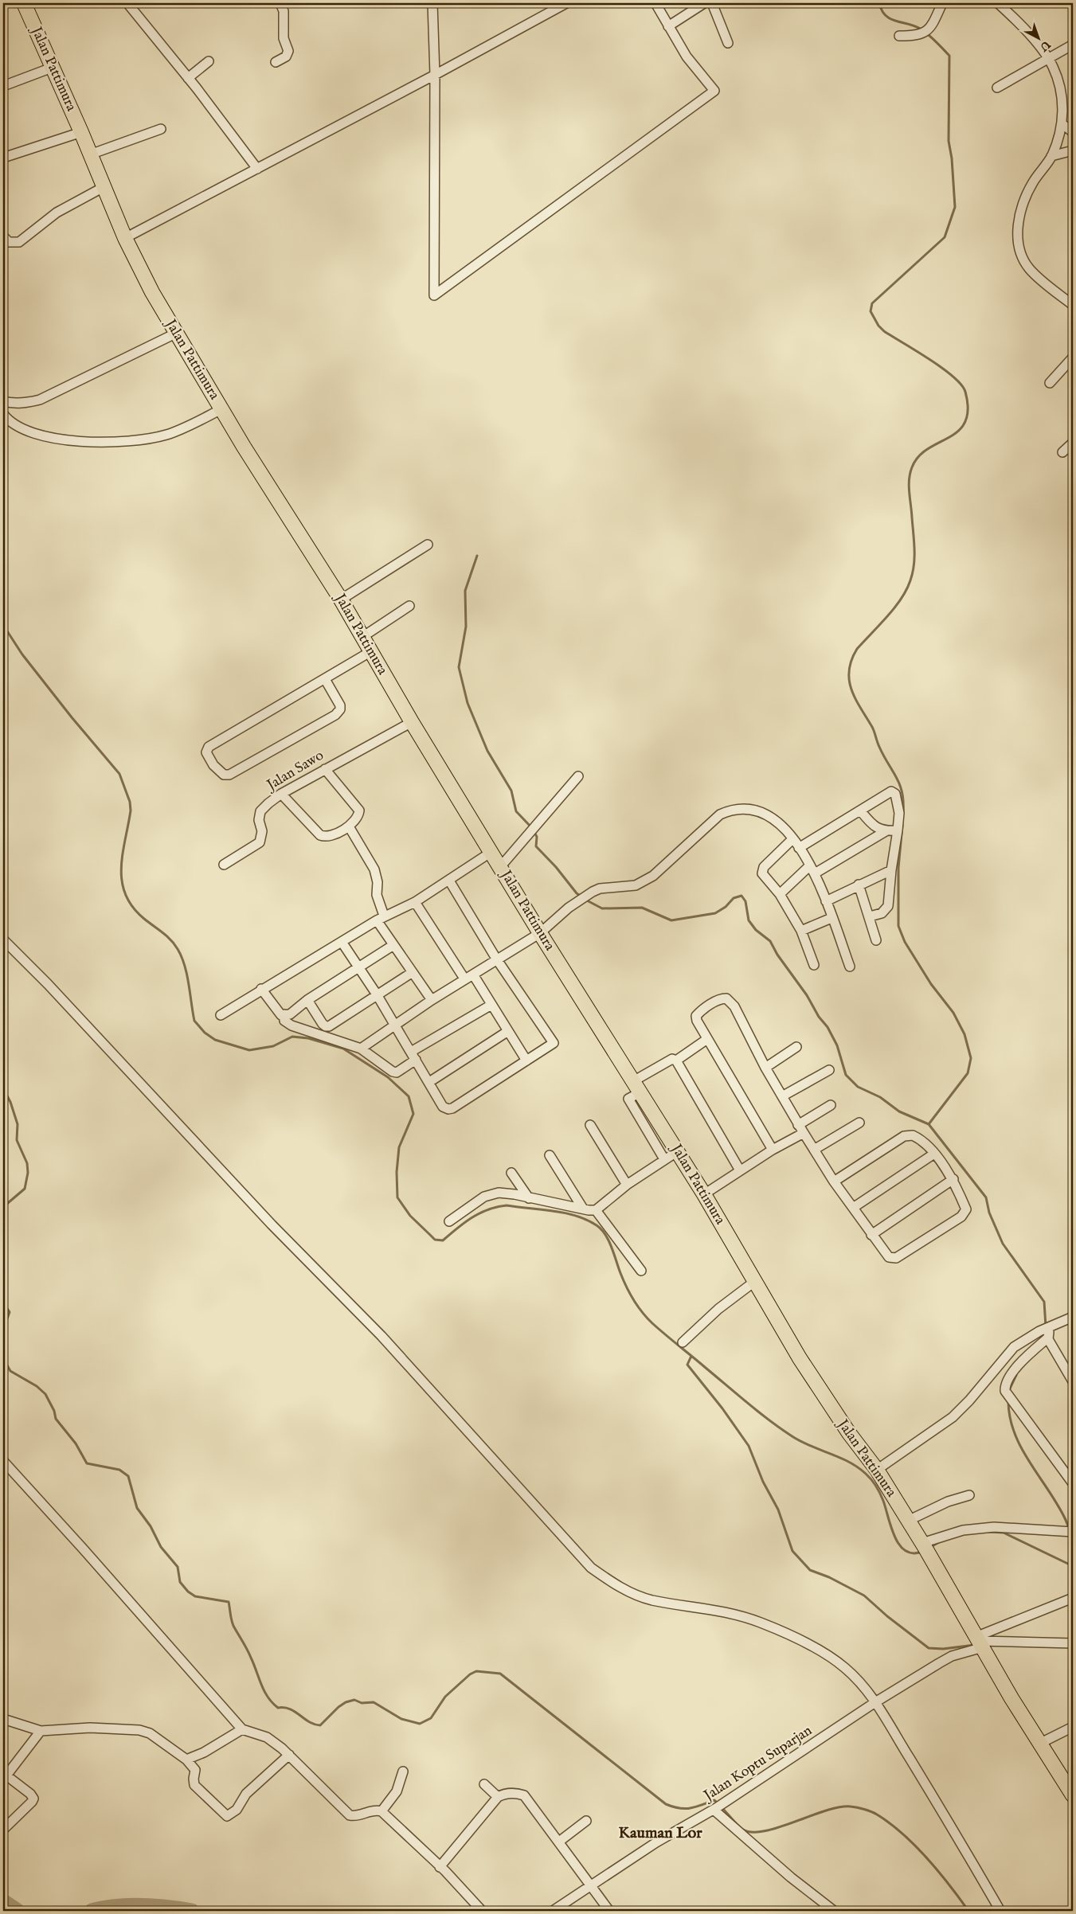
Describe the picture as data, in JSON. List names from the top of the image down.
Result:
{
  "streets": {
    "main road": ["Jalan Pattimura"],
    "street": ["Jalan Sawo", "Jalan Koptu Suparjan"]
  },
  "crossings": [
    ["Jalan Pattimura", "Jalan Sawo"],
    ["Jalan Pattimura", "Jalan Koptu Suparjan"]
  ],
  "districts": ["Kauman Lor"],
  "north": "bottom right"
}
